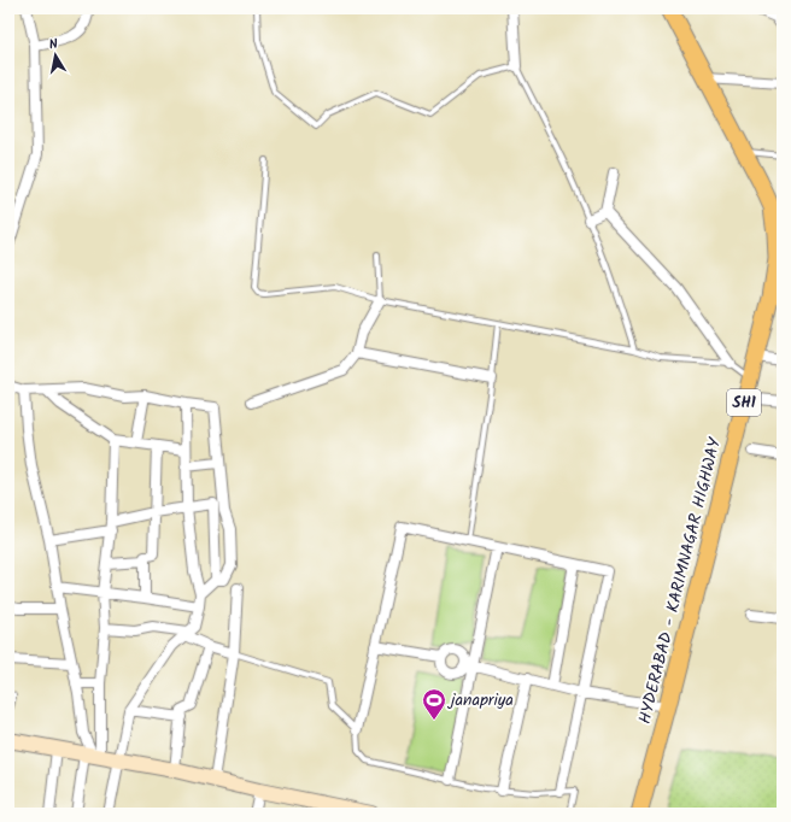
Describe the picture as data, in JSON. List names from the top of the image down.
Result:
{
  "streets": {
    "main road": ["SH1", "HYDERABAD - KARIMNAGAR HIGHWAY"]
  },
  "places": {
    "sports": ["janapriya"]
  },
  "north": "top"
}
